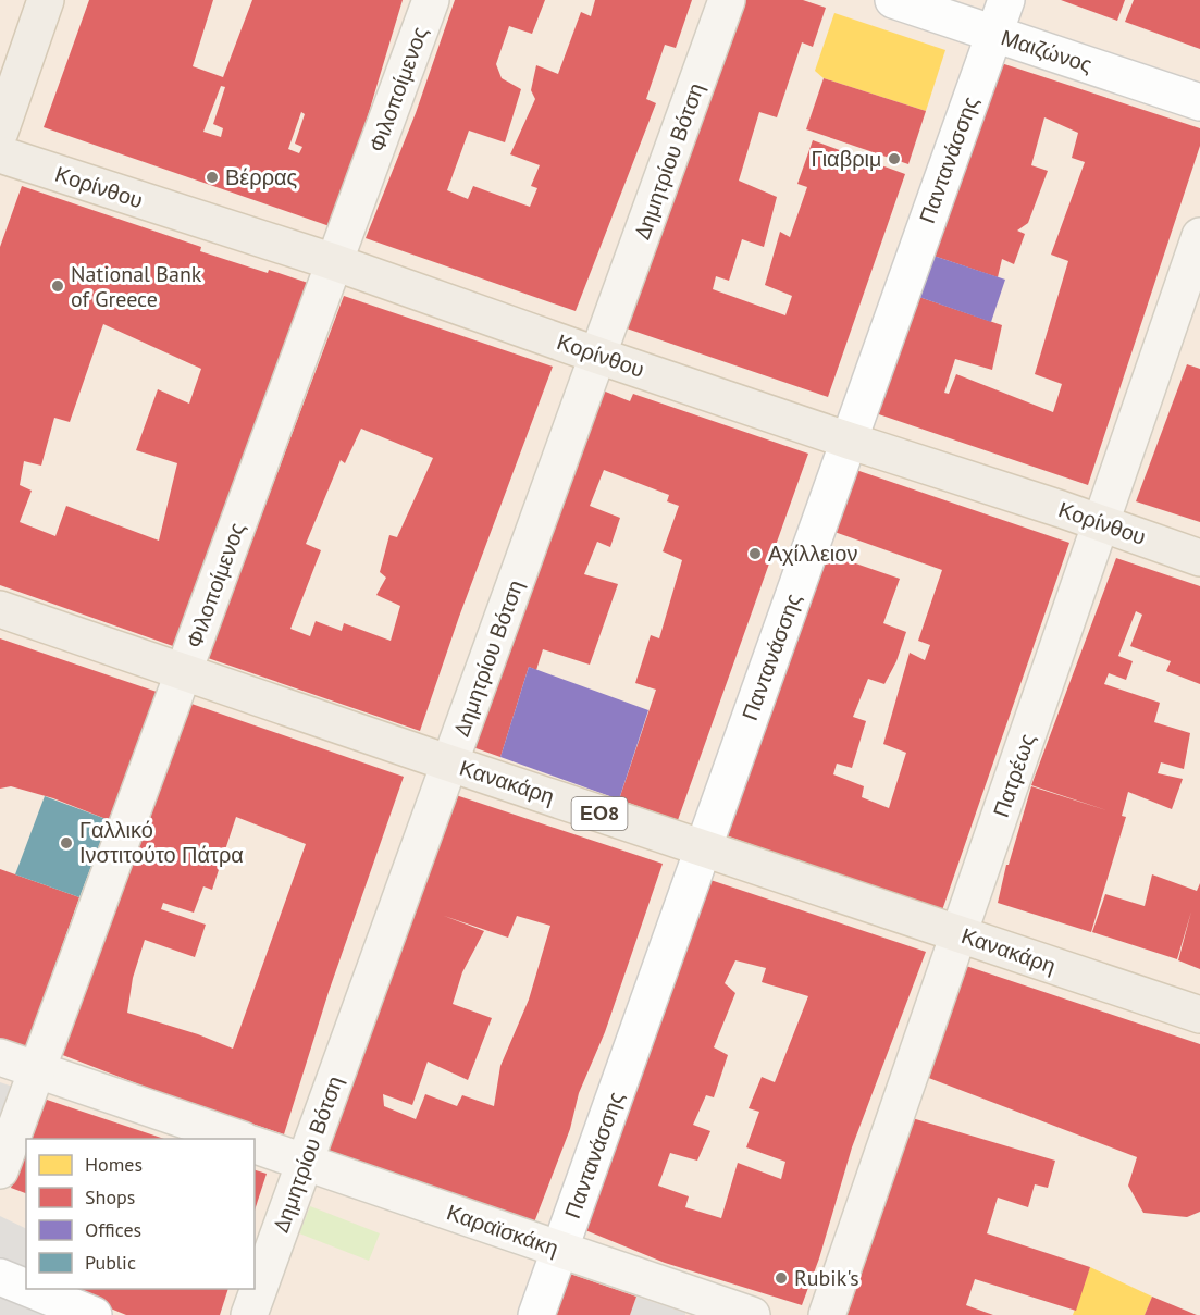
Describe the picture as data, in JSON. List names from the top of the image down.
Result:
{
  "streets": {
    "main road": ["Κορίνθου", "Κανακάρη", "ΕΟ8"],
    "street": [
      "Μαιζώνος",
      "Φιλοποίμενος",
      "Παντανάσσης",
      "Δημητρίου Βότση",
      "Πατρέως",
      "Καραϊσκάκη"
    ]
  },
  "crossings": [
    ["Μαιζώνος", "Παντανάσσης"],
    ["Φιλοποίμενος", "Κορίνθου"],
    ["Φιλοποίμενος", "Κανακάρη"],
    ["Παντανάσσης", "Κορίνθου"],
    ["Παντανάσσης", "Κανακάρη"],
    ["Παντανάσσης", "Καραϊσκάκη"],
    ["Δημητρίου Βότση", "Κορίνθου"],
    ["Δημητρίου Βότση", "Κανακάρη"],
    ["Δημητρίου Βότση", "Καραϊσκάκη"],
    ["Κορίνθου", "Πατρέως"],
    ["Πατρέως", "Κανακάρη"]
  ],
  "places": [
    "Γιαβριμ",
    "Βέρρας",
    "National Bank of Greece",
    "Αχίλλειον",
    "Γαλλικό Ινστιτούτο Πάτρα",
    "Rubik's"
  ],
  "legend": [
    "Homes",
    "Shops",
    "Offices",
    "Public"
  ]
}
